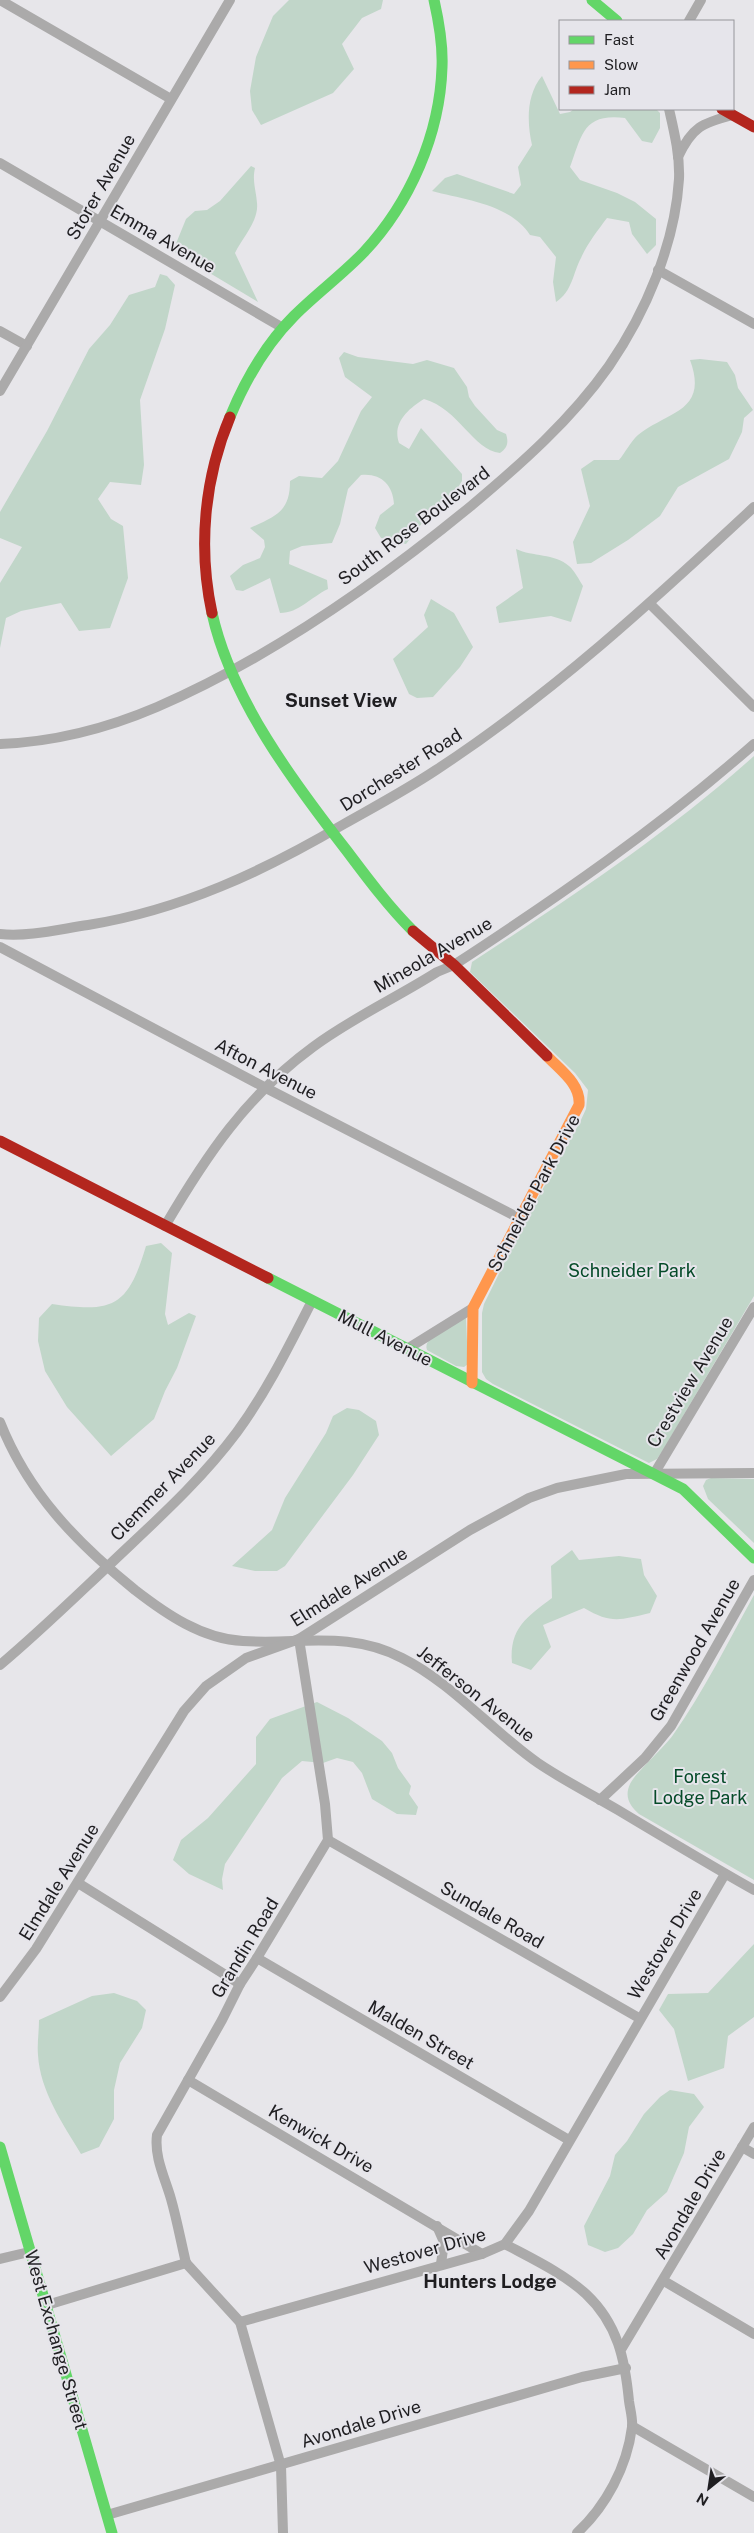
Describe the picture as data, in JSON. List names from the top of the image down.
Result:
{
  "streets": {
    "street": [
      "Storer Avenue",
      "Emma Avenue",
      "South Rose Boulevard",
      "Dorchester Road",
      "Mineola Avenue",
      "Afton Avenue",
      "Schneider Park Drive",
      "Mull Avenue",
      "Crestview Avenue",
      "Clemmer Avenue",
      "Elmdale Avenue",
      "Greenwood Avenue",
      "Jefferson Avenue",
      "Sundale Road",
      "Westover Drive",
      "Grandin Road",
      "Malden Street",
      "Kenwick Drive",
      "Avondale Drive",
      "West Exchange Street"
    ]
  },
  "crossings": [
    ["Storer Avenue", "Emma Avenue"],
    ["Mineola Avenue", "Afton Avenue"],
    ["Mineola Avenue", "Schneider Park Drive"],
    ["Mineola Avenue", "Mull Avenue"],
    ["Afton Avenue", "Schneider Park Drive"],
    ["Schneider Park Drive", "Mull Avenue"],
    ["Mull Avenue", "Crestview Avenue"],
    ["Mull Avenue", "Clemmer Avenue"],
    ["Mull Avenue", "Elmdale Avenue"],
    ["Crestview Avenue", "Elmdale Avenue"],
    ["Clemmer Avenue", "Jefferson Avenue"],
    ["Elmdale Avenue", "Jefferson Avenue"],
    ["Greenwood Avenue", "Jefferson Avenue"],
    ["Jefferson Avenue", "Westover Drive"],
    ["Sundale Road", "Westover Drive"],
    ["Sundale Road", "Grandin Road"],
    ["Westover Drive", "Malden Street"],
    ["Westover Drive", "Kenwick Drive"],
    ["Grandin Road", "Malden Street"],
    ["Grandin Road", "Kenwick Drive"],
    ["Avondale Drive", "West Exchange Street"]
  ],
  "districts": ["Sunset View", "Hunters Lodge"],
  "parks": ["Schneider Park", "Forest Lodge Park"],
  "legend": ["Fast", "Slow", "Jam"],
  "north": "bottom left"
}
